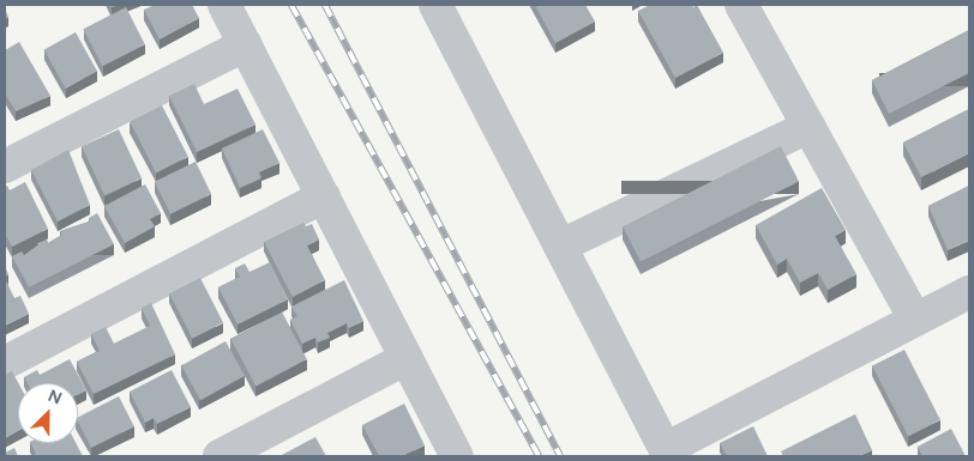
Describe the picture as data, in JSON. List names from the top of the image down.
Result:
{
  "north": "top right"
}
